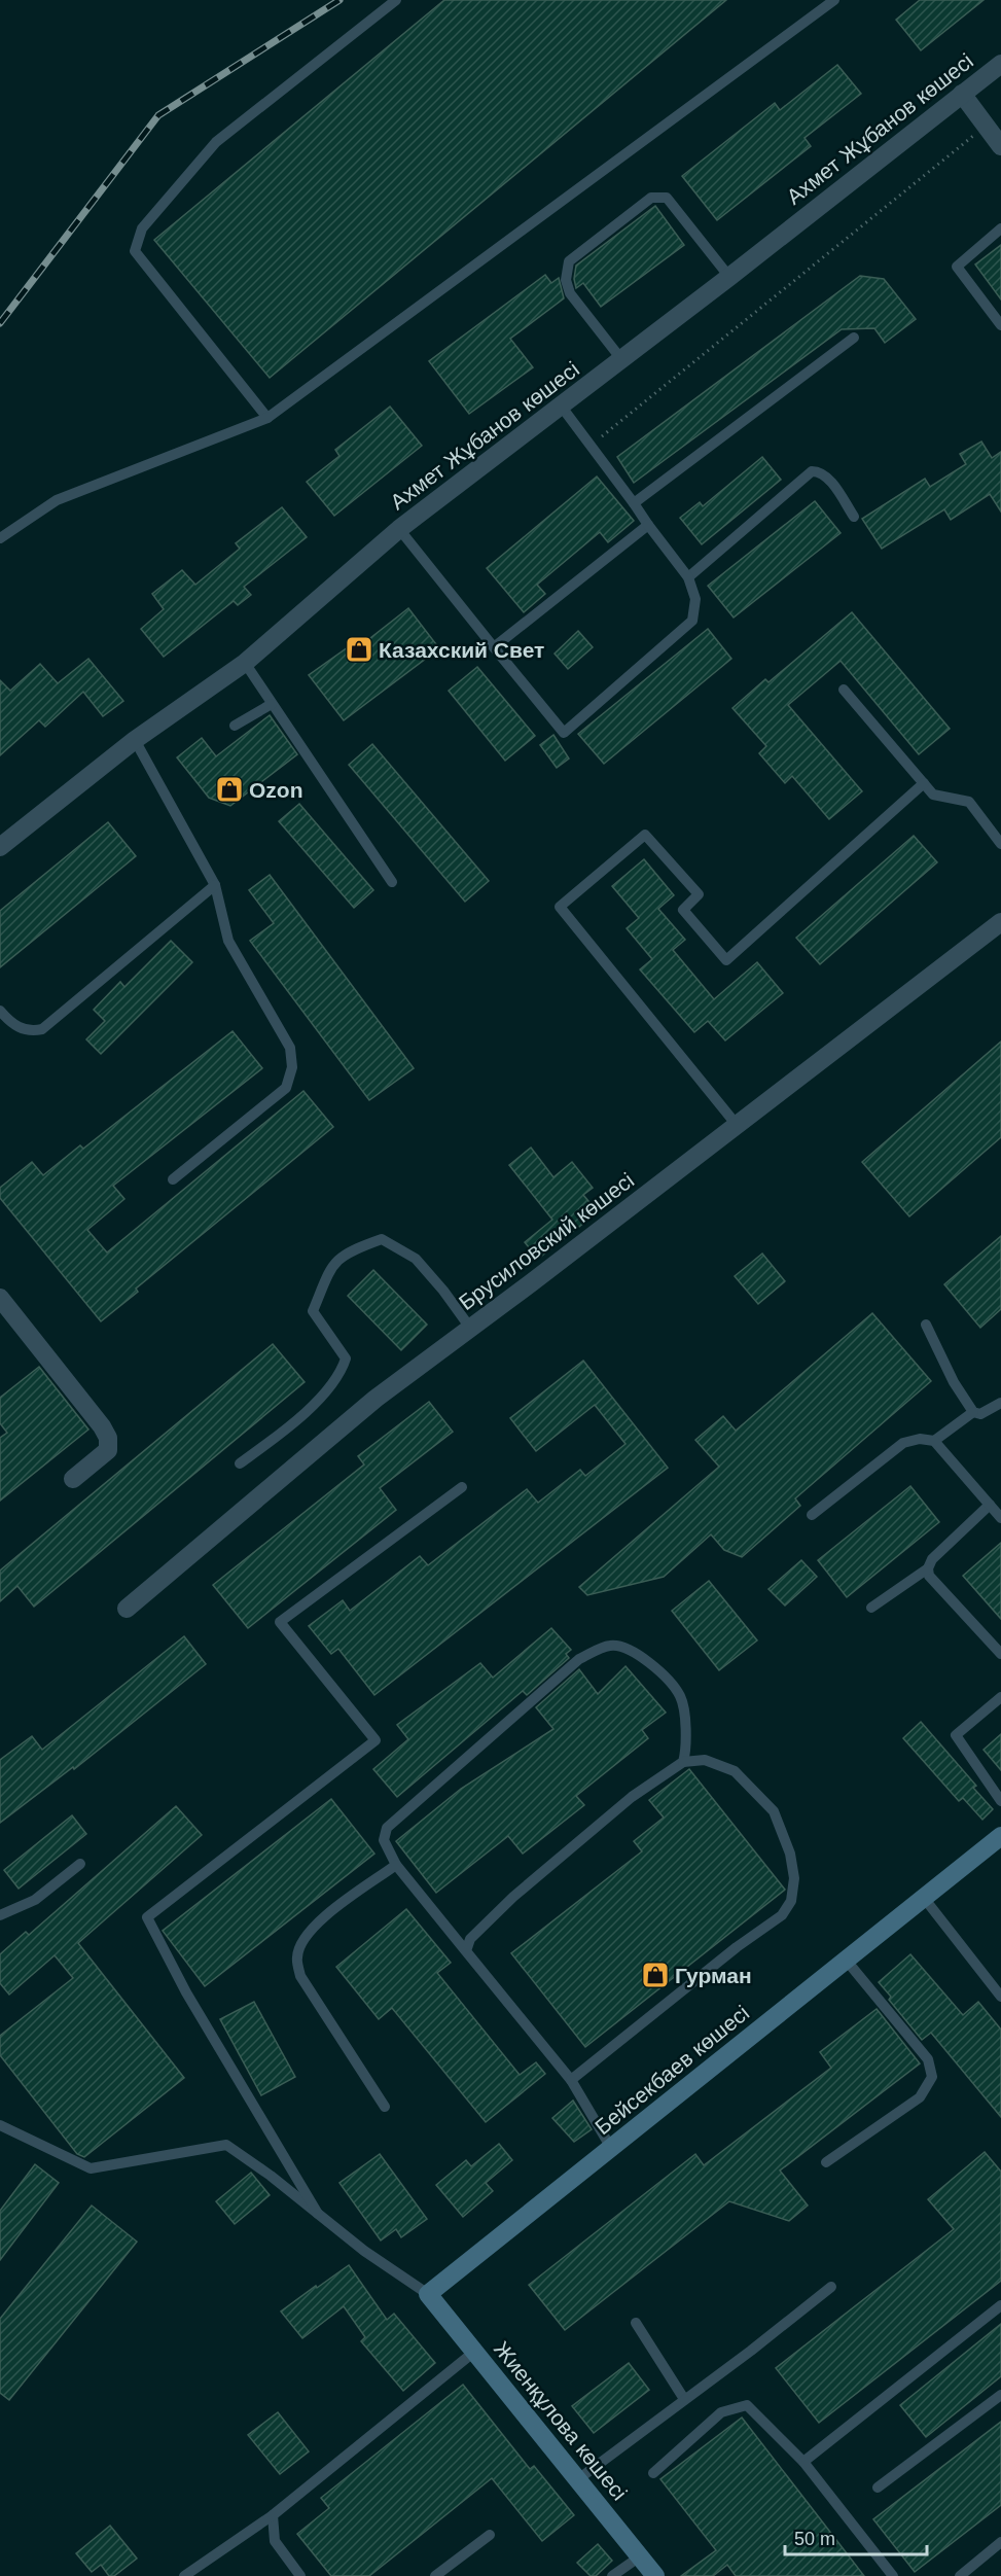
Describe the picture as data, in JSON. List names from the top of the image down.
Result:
{
  "streets": {
    "street": [
      "Ахмет Жұбанов көшесі",
      "Брусиловский көшесі",
      "Бейсекбаев көшесі",
      "Жиенқұлова көшесі"
    ]
  },
  "crossings": [
    ["Бейсекбаев көшесі", "Жиенқұлова көшесі"]
  ],
  "places": {
    "shop": ["Казахский Свет", "Ozon", "Гурман"]
  },
  "scale_bar": "50 m"
}
